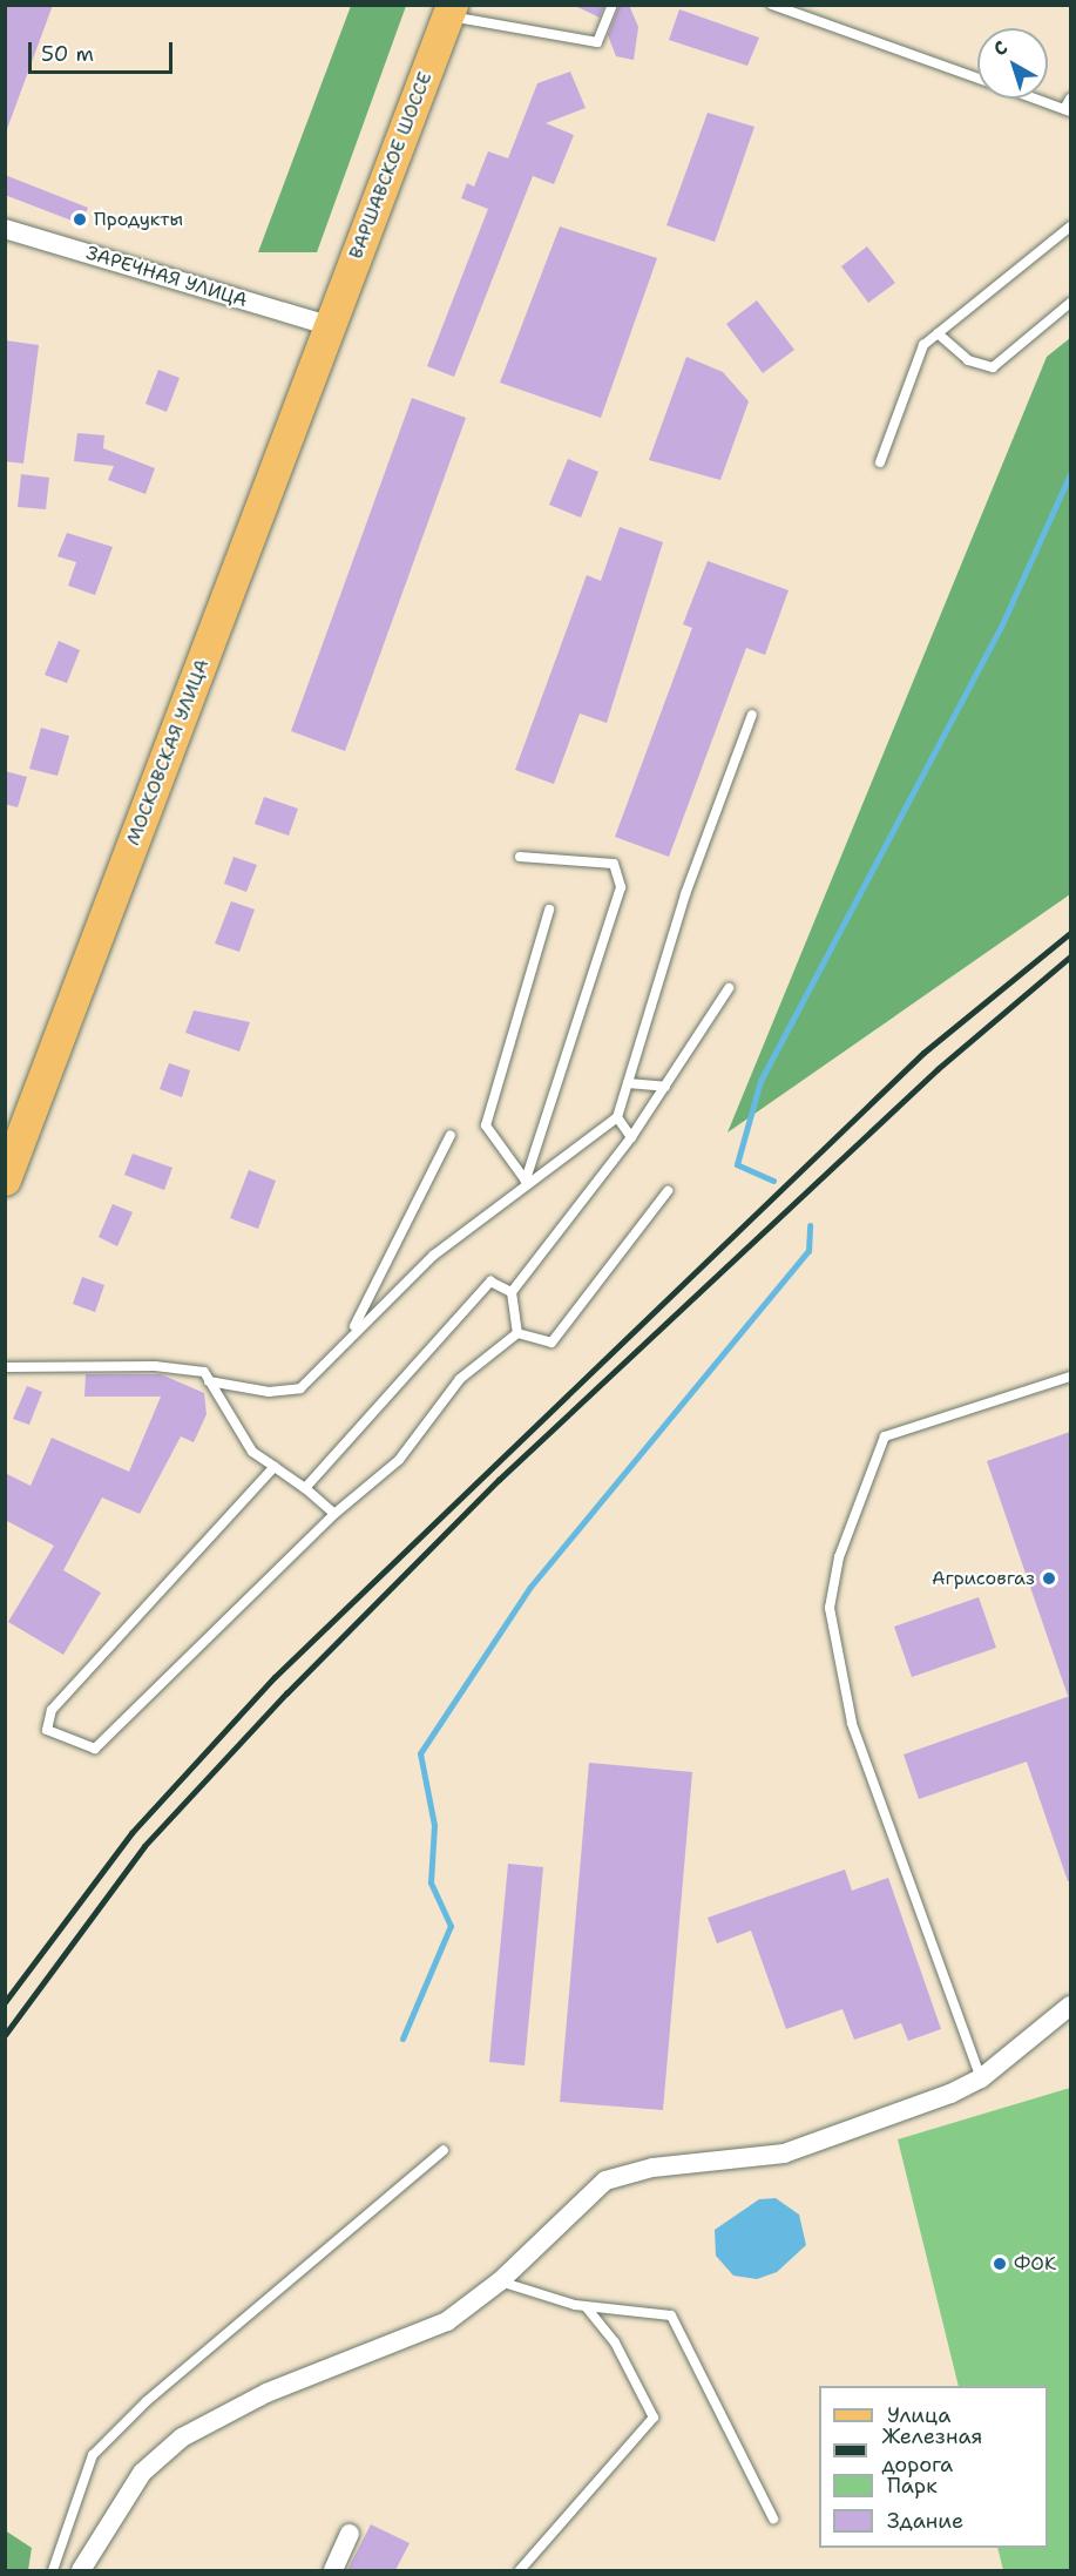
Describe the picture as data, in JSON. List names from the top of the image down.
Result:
{
  "streets": {
    "main road": ["ВАРШАВСКОЕ ШОССЕ", "МОСКОВСКАЯ УЛИЦА"],
    "street": ["ЗАРЕЧНАЯ УЛИЦА"]
  },
  "crossings": [
    ["ВАРШАВСКОЕ ШОССЕ", "ЗАРЕЧНАЯ УЛИЦА"],
    ["ВАРШАВСКОЕ ШОССЕ", "МОСКОВСКАЯ УЛИЦА"],
    ["ЗАРЕЧНАЯ УЛИЦА", "МОСКОВСКАЯ УЛИЦА"]
  ],
  "places": ["Продукты", "Агрисовгаз", "ФОК"],
  "legend": [
    "Улица",
    "Железная дорога",
    "Парк",
    "Здание"
  ],
  "scale_bar": "50 m",
  "north": "top left"
}
